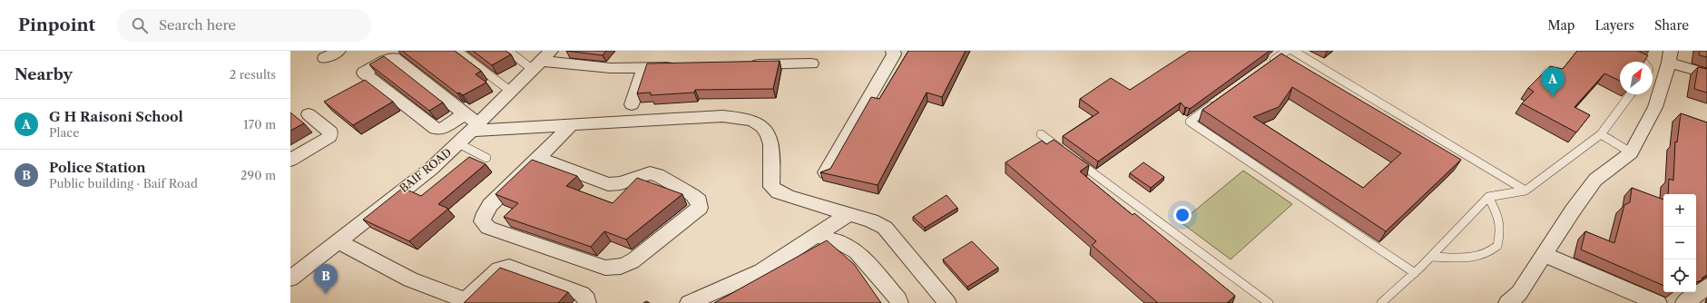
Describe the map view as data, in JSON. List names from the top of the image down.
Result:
{
  "streets": {
    "street": ["BAIF ROAD"]
  },
  "north": "top right",
  "page": {
    "header": "Pinpoint",
    "search": "Search here",
    "nav": ["Map", "Layers", "Share"],
    "heading": ["Nearby", "2 results"],
    "pins": ["A", "B"],
    "list": [
      {
        "mark": "A",
        "name": "G H Raisoni School",
        "note": "Place",
        "value": "170 m"
      },
      {
        "mark": "B",
        "name": "Police Station",
        "note": "Public building · Baif Road",
        "value": "290 m"
      }
    ],
    "map_buttons": ["+", "−"]
  }
}
